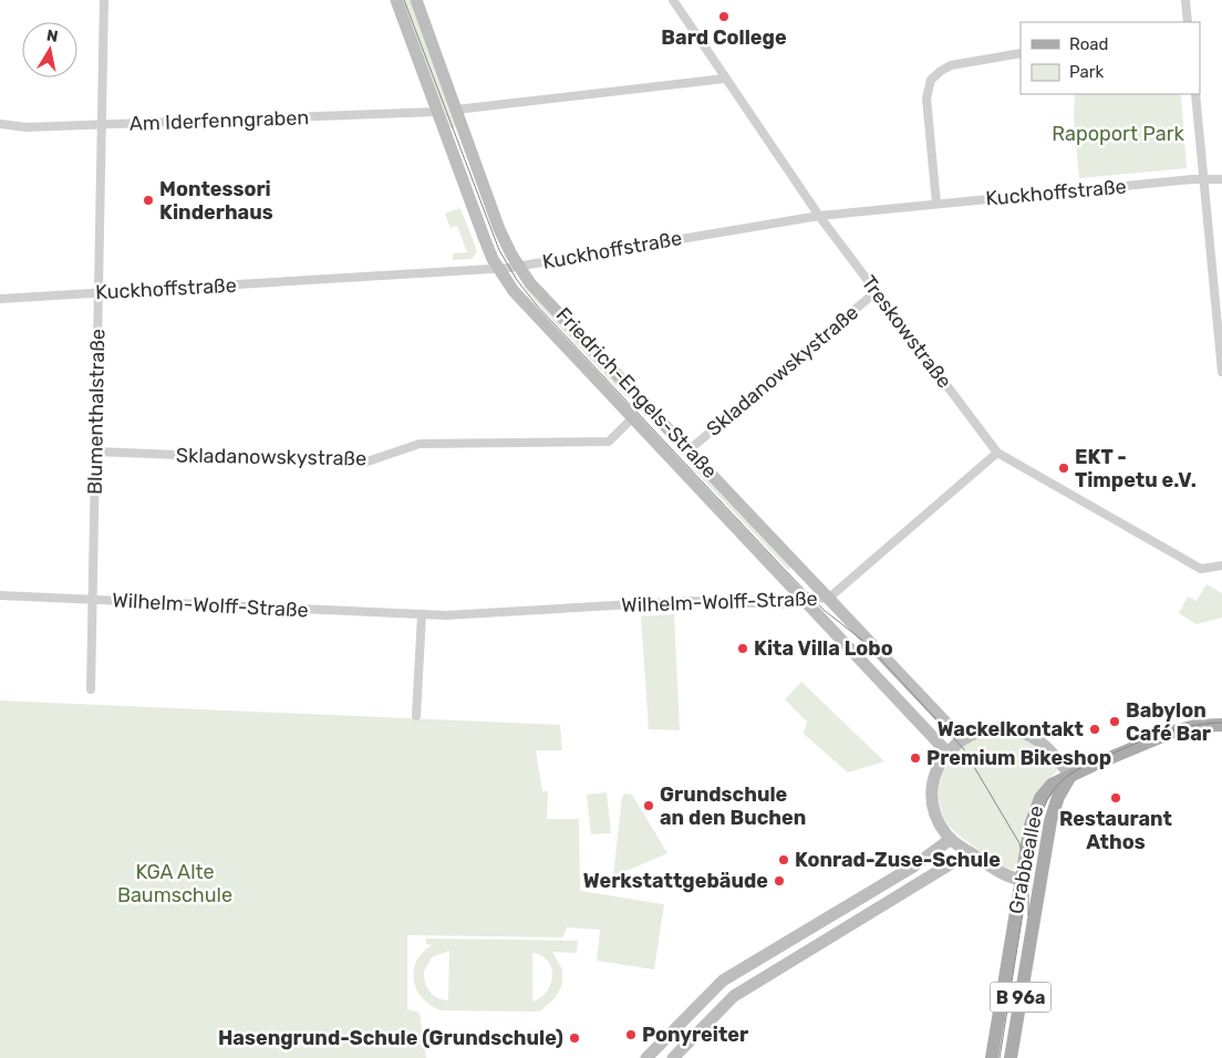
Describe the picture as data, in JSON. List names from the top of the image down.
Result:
{
  "streets": {
    "main road": ["Friedrich-Engels-Straße", "Grabbeallee", "B 96a"],
    "street": [
      "Am Iderfenngraben",
      "Kuckhoffstraße",
      "Treskowstraße",
      "Skladanowskystraße",
      "Blumenthalstraße",
      "Wilhelm-Wolff-Straße"
    ]
  },
  "crossings": [
    ["Am Iderfenngraben", "Friedrich-Engels-Straße"],
    ["Am Iderfenngraben", "Blumenthalstraße"],
    ["Kuckhoffstraße", "Treskowstraße"],
    ["Kuckhoffstraße", "Friedrich-Engels-Straße"],
    ["Kuckhoffstraße", "Blumenthalstraße"],
    ["Treskowstraße", "Skladanowskystraße"],
    ["Treskowstraße", "Wilhelm-Wolff-Straße"],
    ["Skladanowskystraße", "Friedrich-Engels-Straße"],
    ["Skladanowskystraße", "Blumenthalstraße"],
    ["Friedrich-Engels-Straße", "Wilhelm-Wolff-Straße"],
    ["Blumenthalstraße", "Wilhelm-Wolff-Straße"]
  ],
  "parks": ["Rapoport Park", "KGA Alte Baumschule"],
  "places": [
    "Bard College",
    "Montessori Kinderhaus",
    "EKT - Timpetu e.V.",
    "Kita Villa Lobo",
    "Babylon Café Bar",
    "Wackelkontakt",
    "Premium Bikeshop",
    "Restaurant Athos",
    "Grundschule an den Buchen",
    "Konrad-Zuse-Schule",
    "Werkstattgebäude",
    "Ponyreiter",
    "Hasengrund-Schule (Grundschule)"
  ],
  "legend": ["Road", "Park"],
  "north": "top"
}
